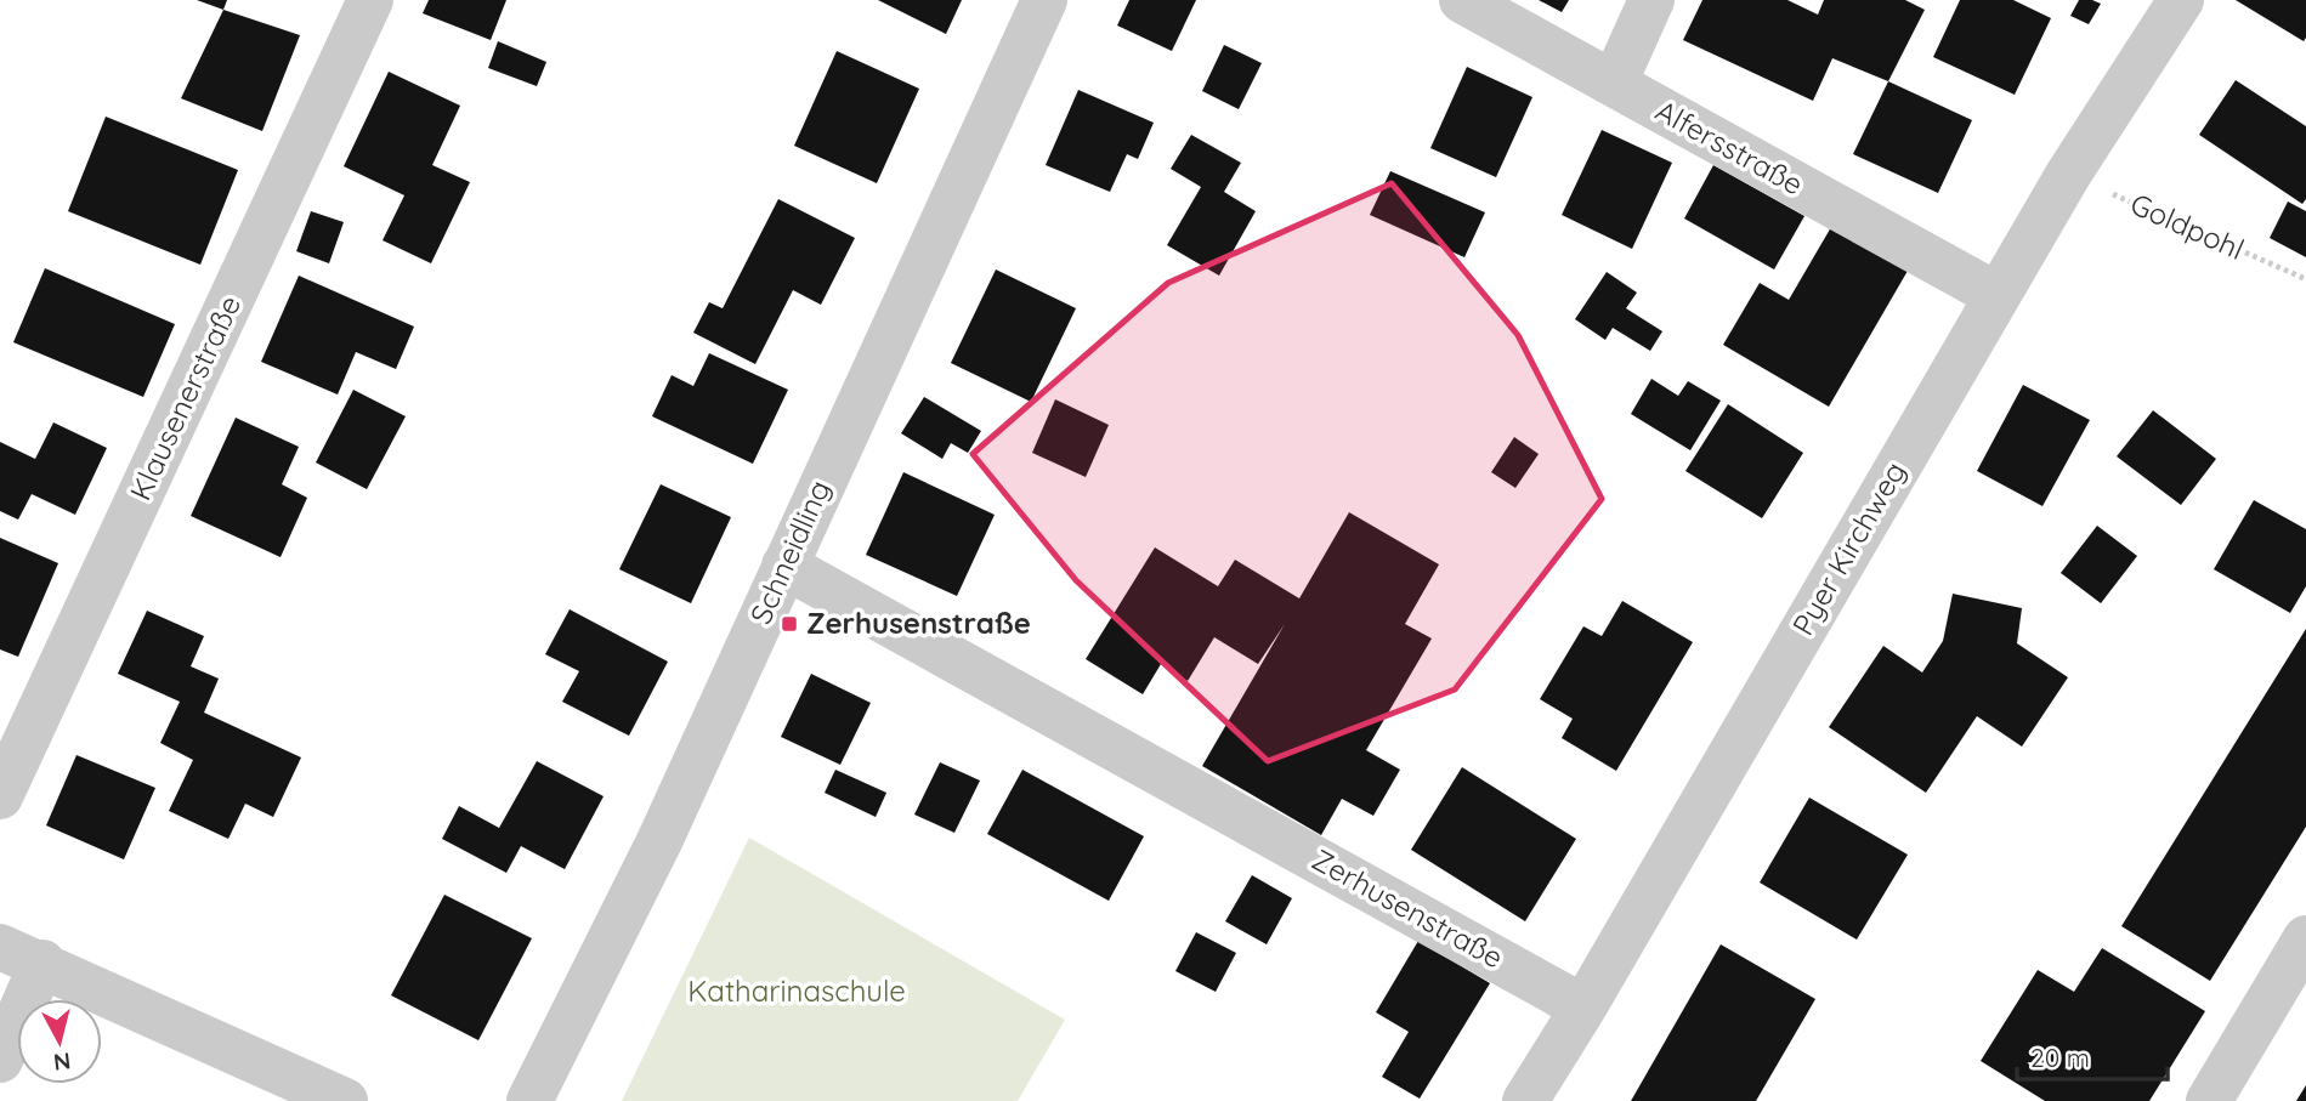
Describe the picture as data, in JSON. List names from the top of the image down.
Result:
{
  "streets": {
    "street": [
      "Alfersstraße",
      "Klausenerstraße",
      "Pyer Kirchweg",
      "Schneidling",
      "Zerhusenstraße"
    ],
    "path": ["Goldpohl"]
  },
  "crossings": [
    ["Alfersstraße", "Pyer Kirchweg"],
    ["Goldpohl", "Pyer Kirchweg"],
    ["Pyer Kirchweg", "Zerhusenstraße"],
    ["Schneidling", "Zerhusenstraße"]
  ],
  "parks": ["Katharinaschule"],
  "places": {
    "transit": ["Zerhusenstraße"]
  },
  "scale_bar": "20 m",
  "north": "bottom"
}
